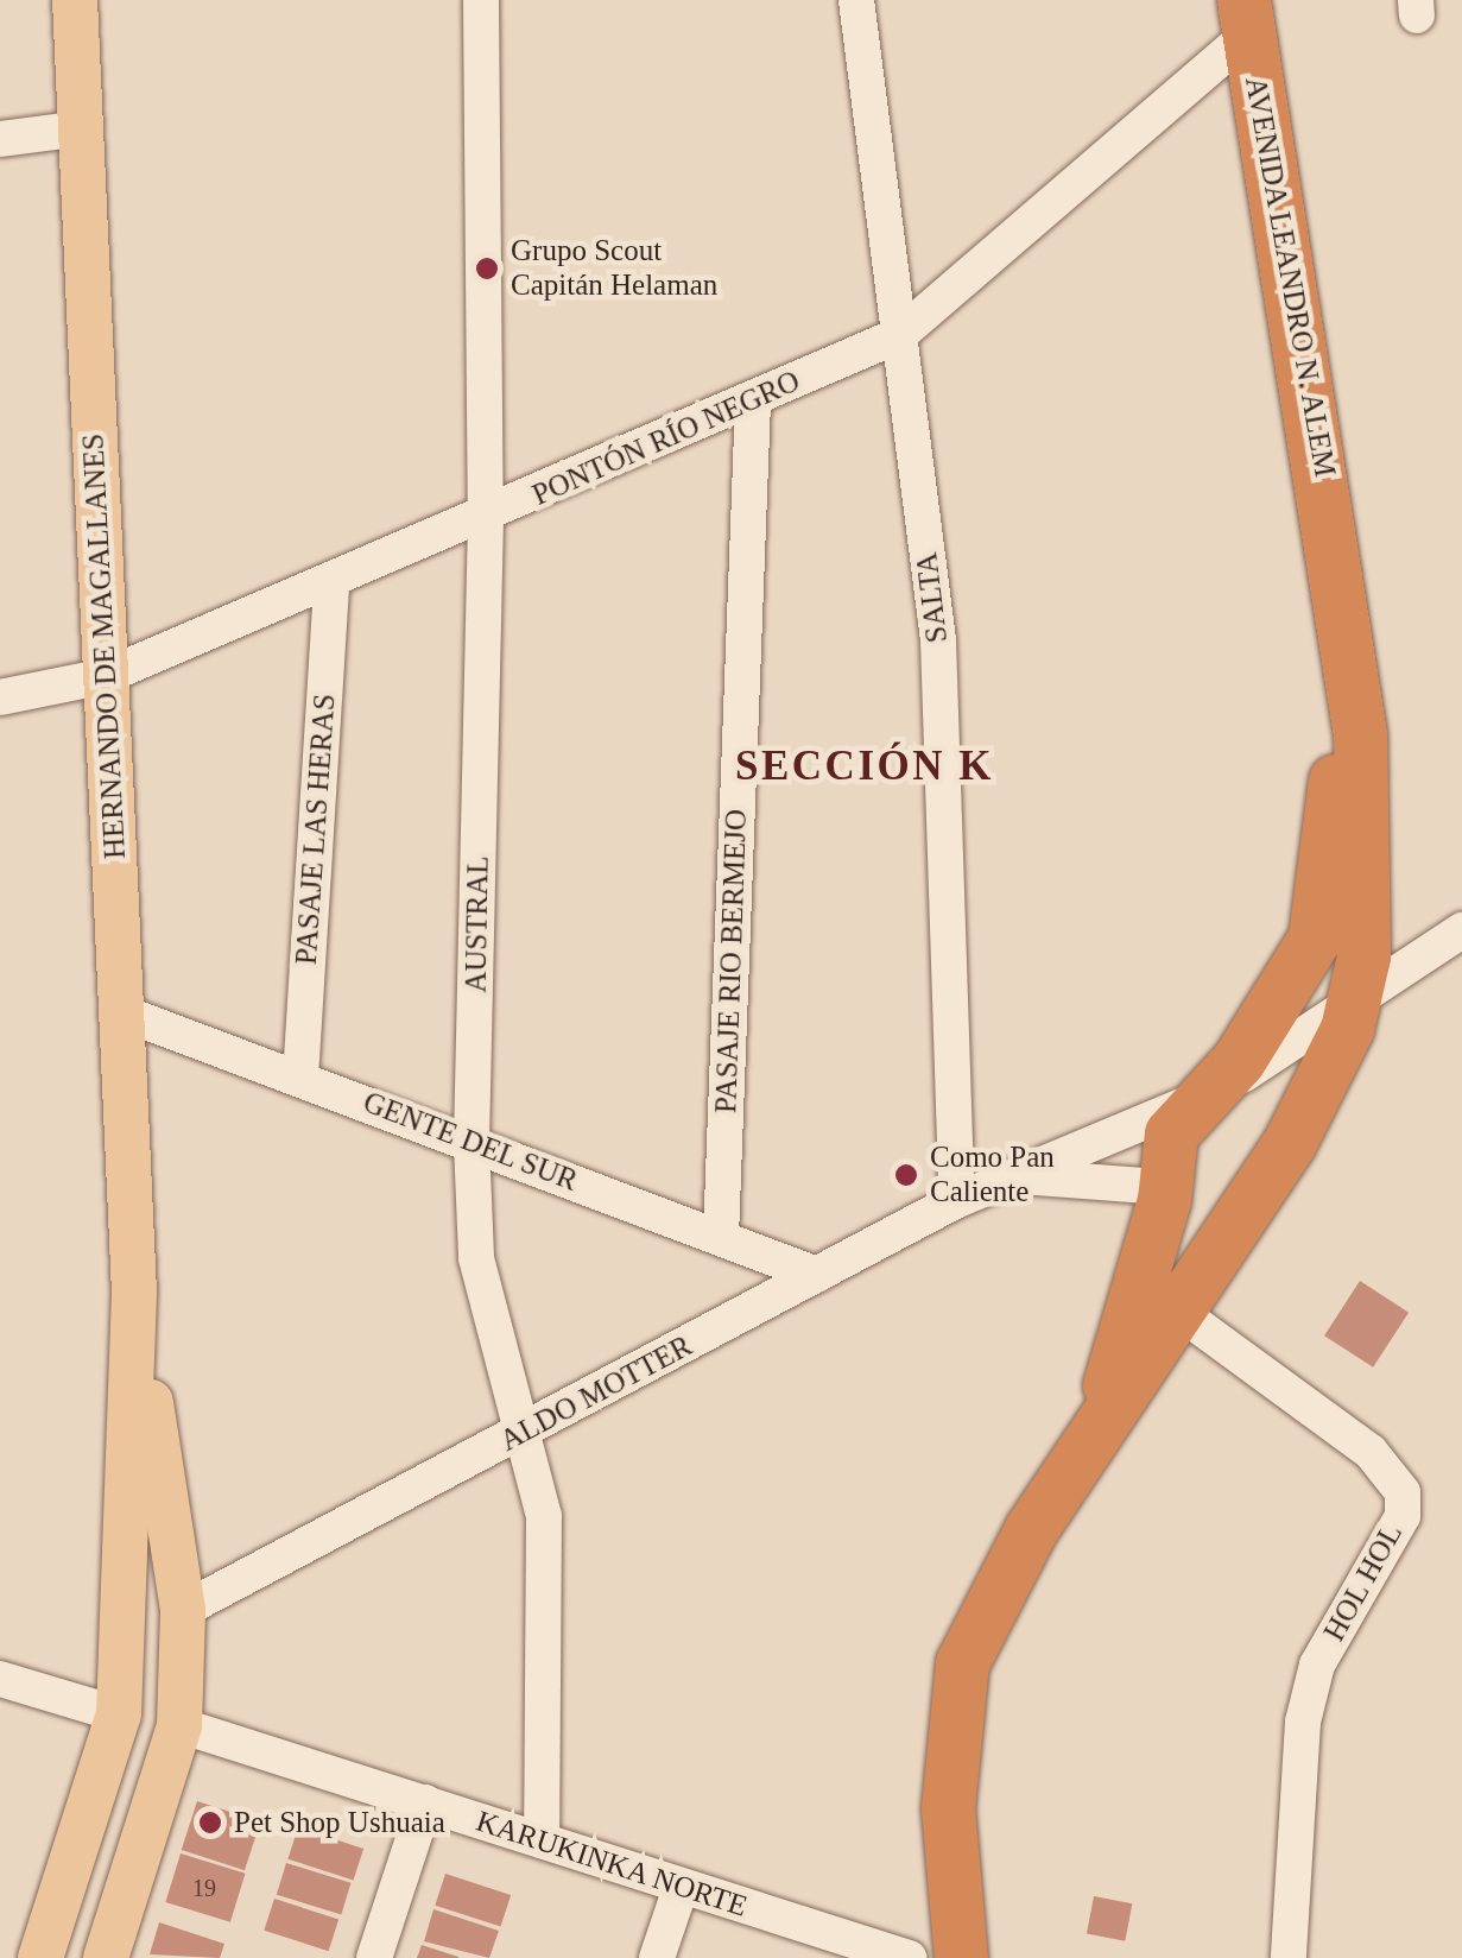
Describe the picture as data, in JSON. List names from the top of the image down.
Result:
{
  "streets": {
    "highway": ["AVENIDA LEANDRO N. ALEM"],
    "main road": ["HERNANDO DE MAGALLANES"],
    "street": [
      "PONTÓN RÍO NEGRO",
      "SALTA",
      "PASAJE LAS HERAS",
      "AUSTRAL",
      "PASAJE RIO BERMEJO",
      "GENTE DEL SUR",
      "ALDO MOTTER",
      "HOL HOL",
      "KARUKINKA NORTE"
    ]
  },
  "crossings": [
    ["AVENIDA LEANDRO N. ALEM", "PONTÓN RÍO NEGRO"],
    ["AVENIDA LEANDRO N. ALEM", "ALDO MOTTER"],
    ["AVENIDA LEANDRO N. ALEM", "HOL HOL"],
    ["PONTÓN RÍO NEGRO", "SALTA"],
    ["PONTÓN RÍO NEGRO", "HERNANDO DE MAGALLANES"],
    ["PONTÓN RÍO NEGRO", "PASAJE LAS HERAS"],
    ["PONTÓN RÍO NEGRO", "AUSTRAL"],
    ["PONTÓN RÍO NEGRO", "PASAJE RIO BERMEJO"],
    ["SALTA", "ALDO MOTTER"],
    ["HERNANDO DE MAGALLANES", "GENTE DEL SUR"],
    ["HERNANDO DE MAGALLANES", "ALDO MOTTER"],
    ["HERNANDO DE MAGALLANES", "KARUKINKA NORTE"],
    ["PASAJE LAS HERAS", "GENTE DEL SUR"],
    ["AUSTRAL", "GENTE DEL SUR"],
    ["AUSTRAL", "ALDO MOTTER"],
    ["AUSTRAL", "KARUKINKA NORTE"],
    ["PASAJE RIO BERMEJO", "GENTE DEL SUR"],
    ["GENTE DEL SUR", "ALDO MOTTER"]
  ],
  "districts": ["SECCIÓN K"],
  "places": ["Grupo Scout Capitán Helaman", "Como Pan Caliente", "Pet Shop Ushuaia"],
  "house_numbers": ["19"]
}
